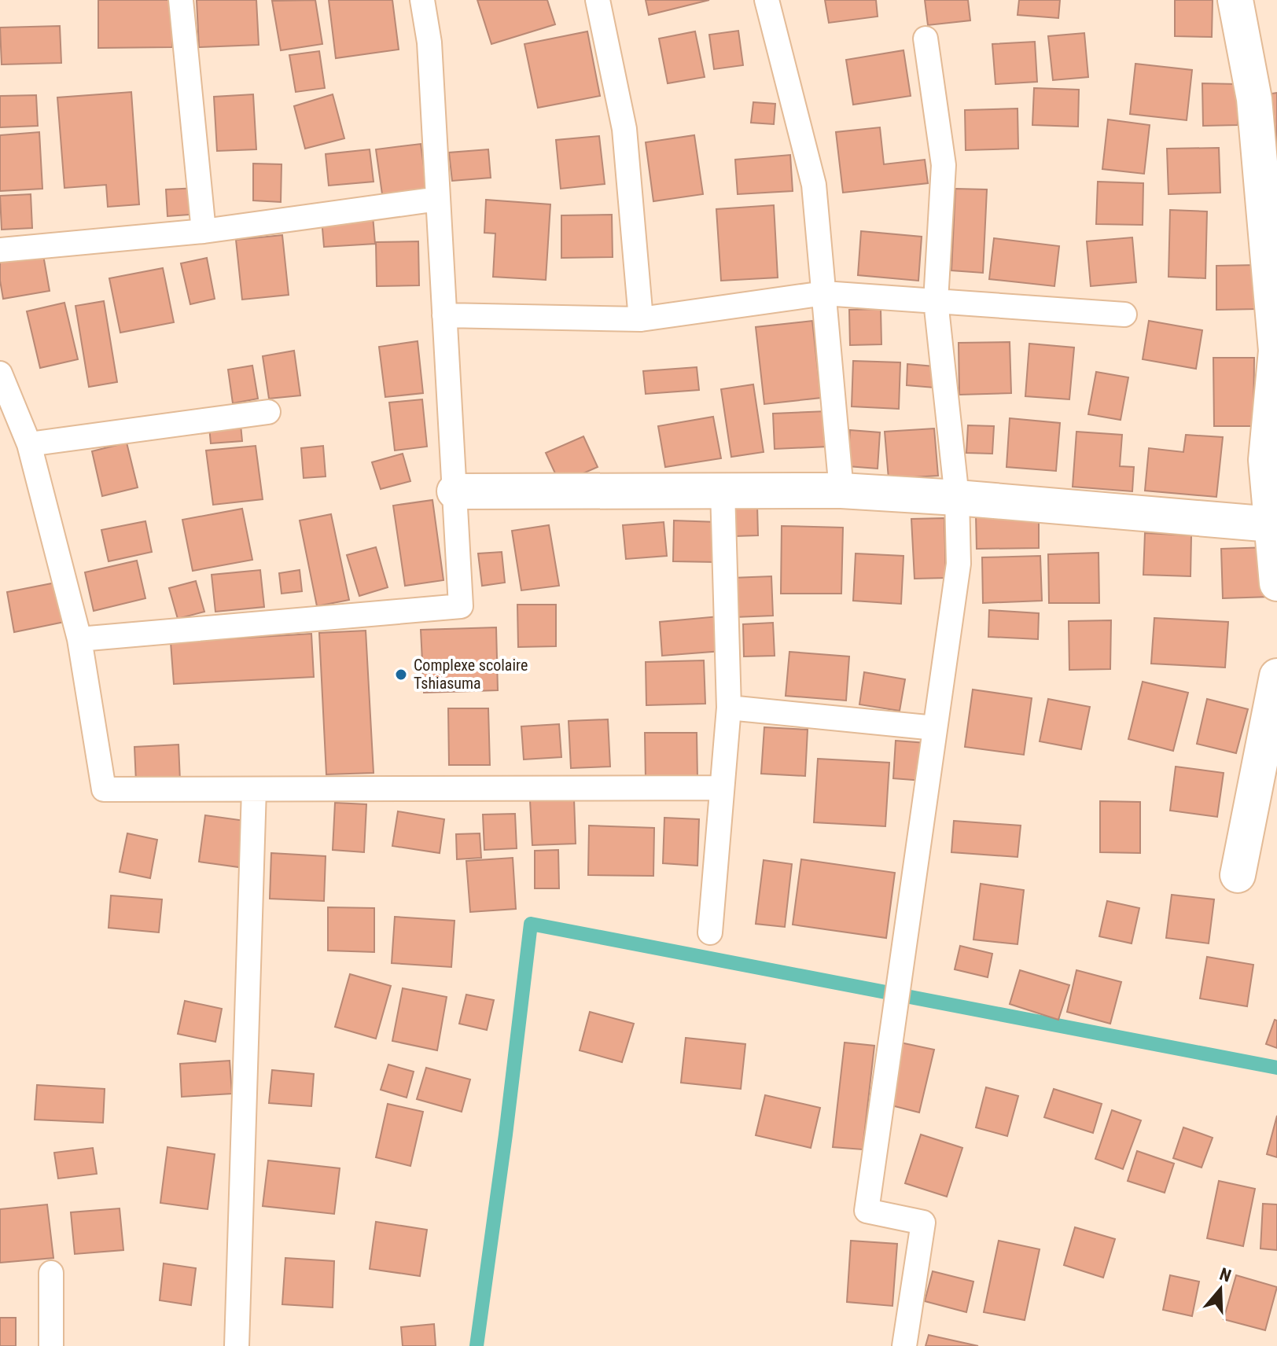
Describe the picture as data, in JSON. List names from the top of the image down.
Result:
{
  "places": ["Complexe scolaire Tshiasuma"],
  "north": "top"
}
